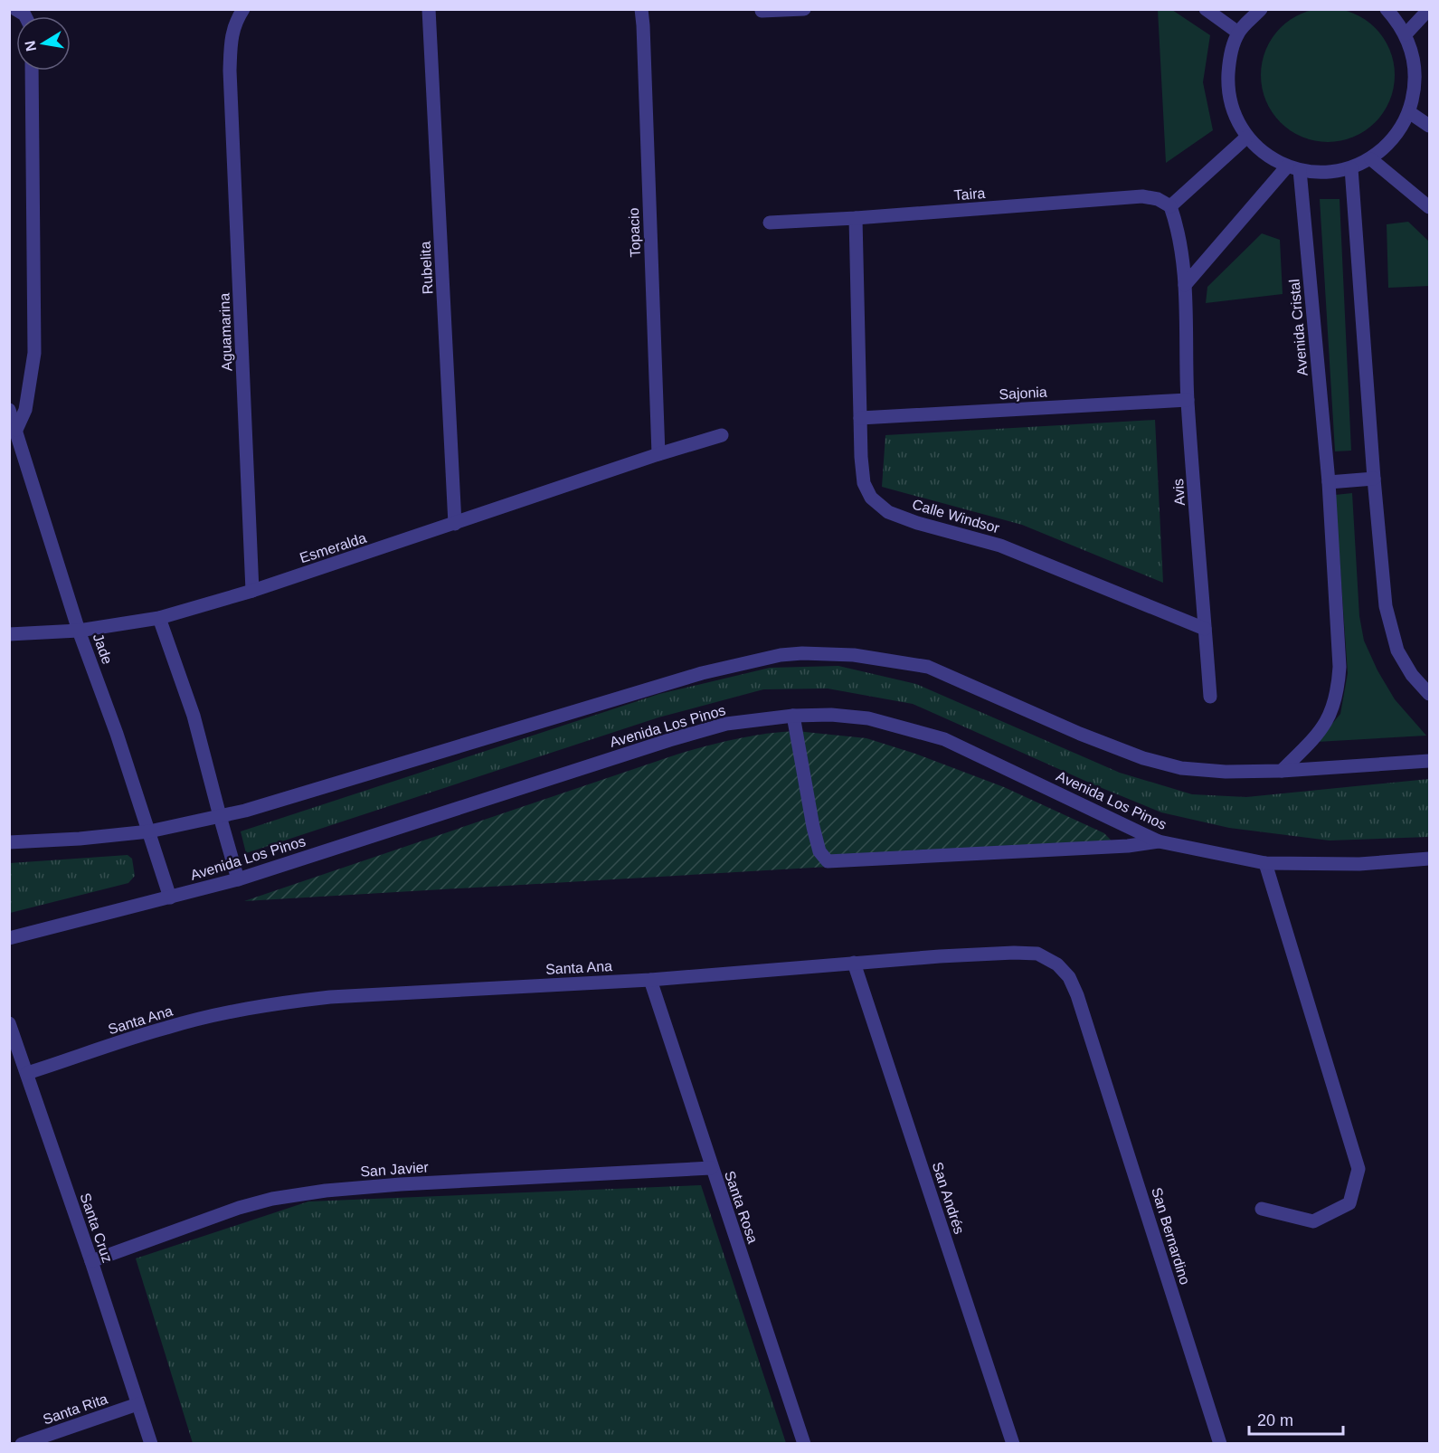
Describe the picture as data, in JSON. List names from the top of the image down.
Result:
{
  "streets": {
    "street": [
      "Taira",
      "Topacio",
      "Rubelita",
      "Avenida Cristal",
      "Aguamarina",
      "Sajonia",
      "Avis",
      "Calle Windsor",
      "Esmeralda",
      "Jade",
      "Avenida Los Pinos",
      "Santa Ana",
      "San Javier",
      "San Andrés",
      "Santa Rosa",
      "Santa Cruz",
      "San Bernardino",
      "Santa Rita"
    ]
  },
  "crossings": [
    ["Taira", "Avis"],
    ["Taira", "Calle Windsor"],
    ["Topacio", "Esmeralda"],
    ["Rubelita", "Esmeralda"],
    ["Aguamarina", "Esmeralda"],
    ["Sajonia", "Avis"],
    ["Sajonia", "Calle Windsor"],
    ["Avis", "Calle Windsor"],
    ["Esmeralda", "Jade"],
    ["Jade", "Avenida Los Pinos"],
    ["Santa Ana", "San Andrés"],
    ["Santa Ana", "Santa Rosa"],
    ["Santa Ana", "Santa Cruz"],
    ["Santa Ana", "San Bernardino"],
    ["San Javier", "Santa Rosa"],
    ["San Javier", "Santa Cruz"],
    ["Santa Cruz", "Santa Rita"]
  ],
  "scale_bar": "20 m",
  "north": "left"
}
